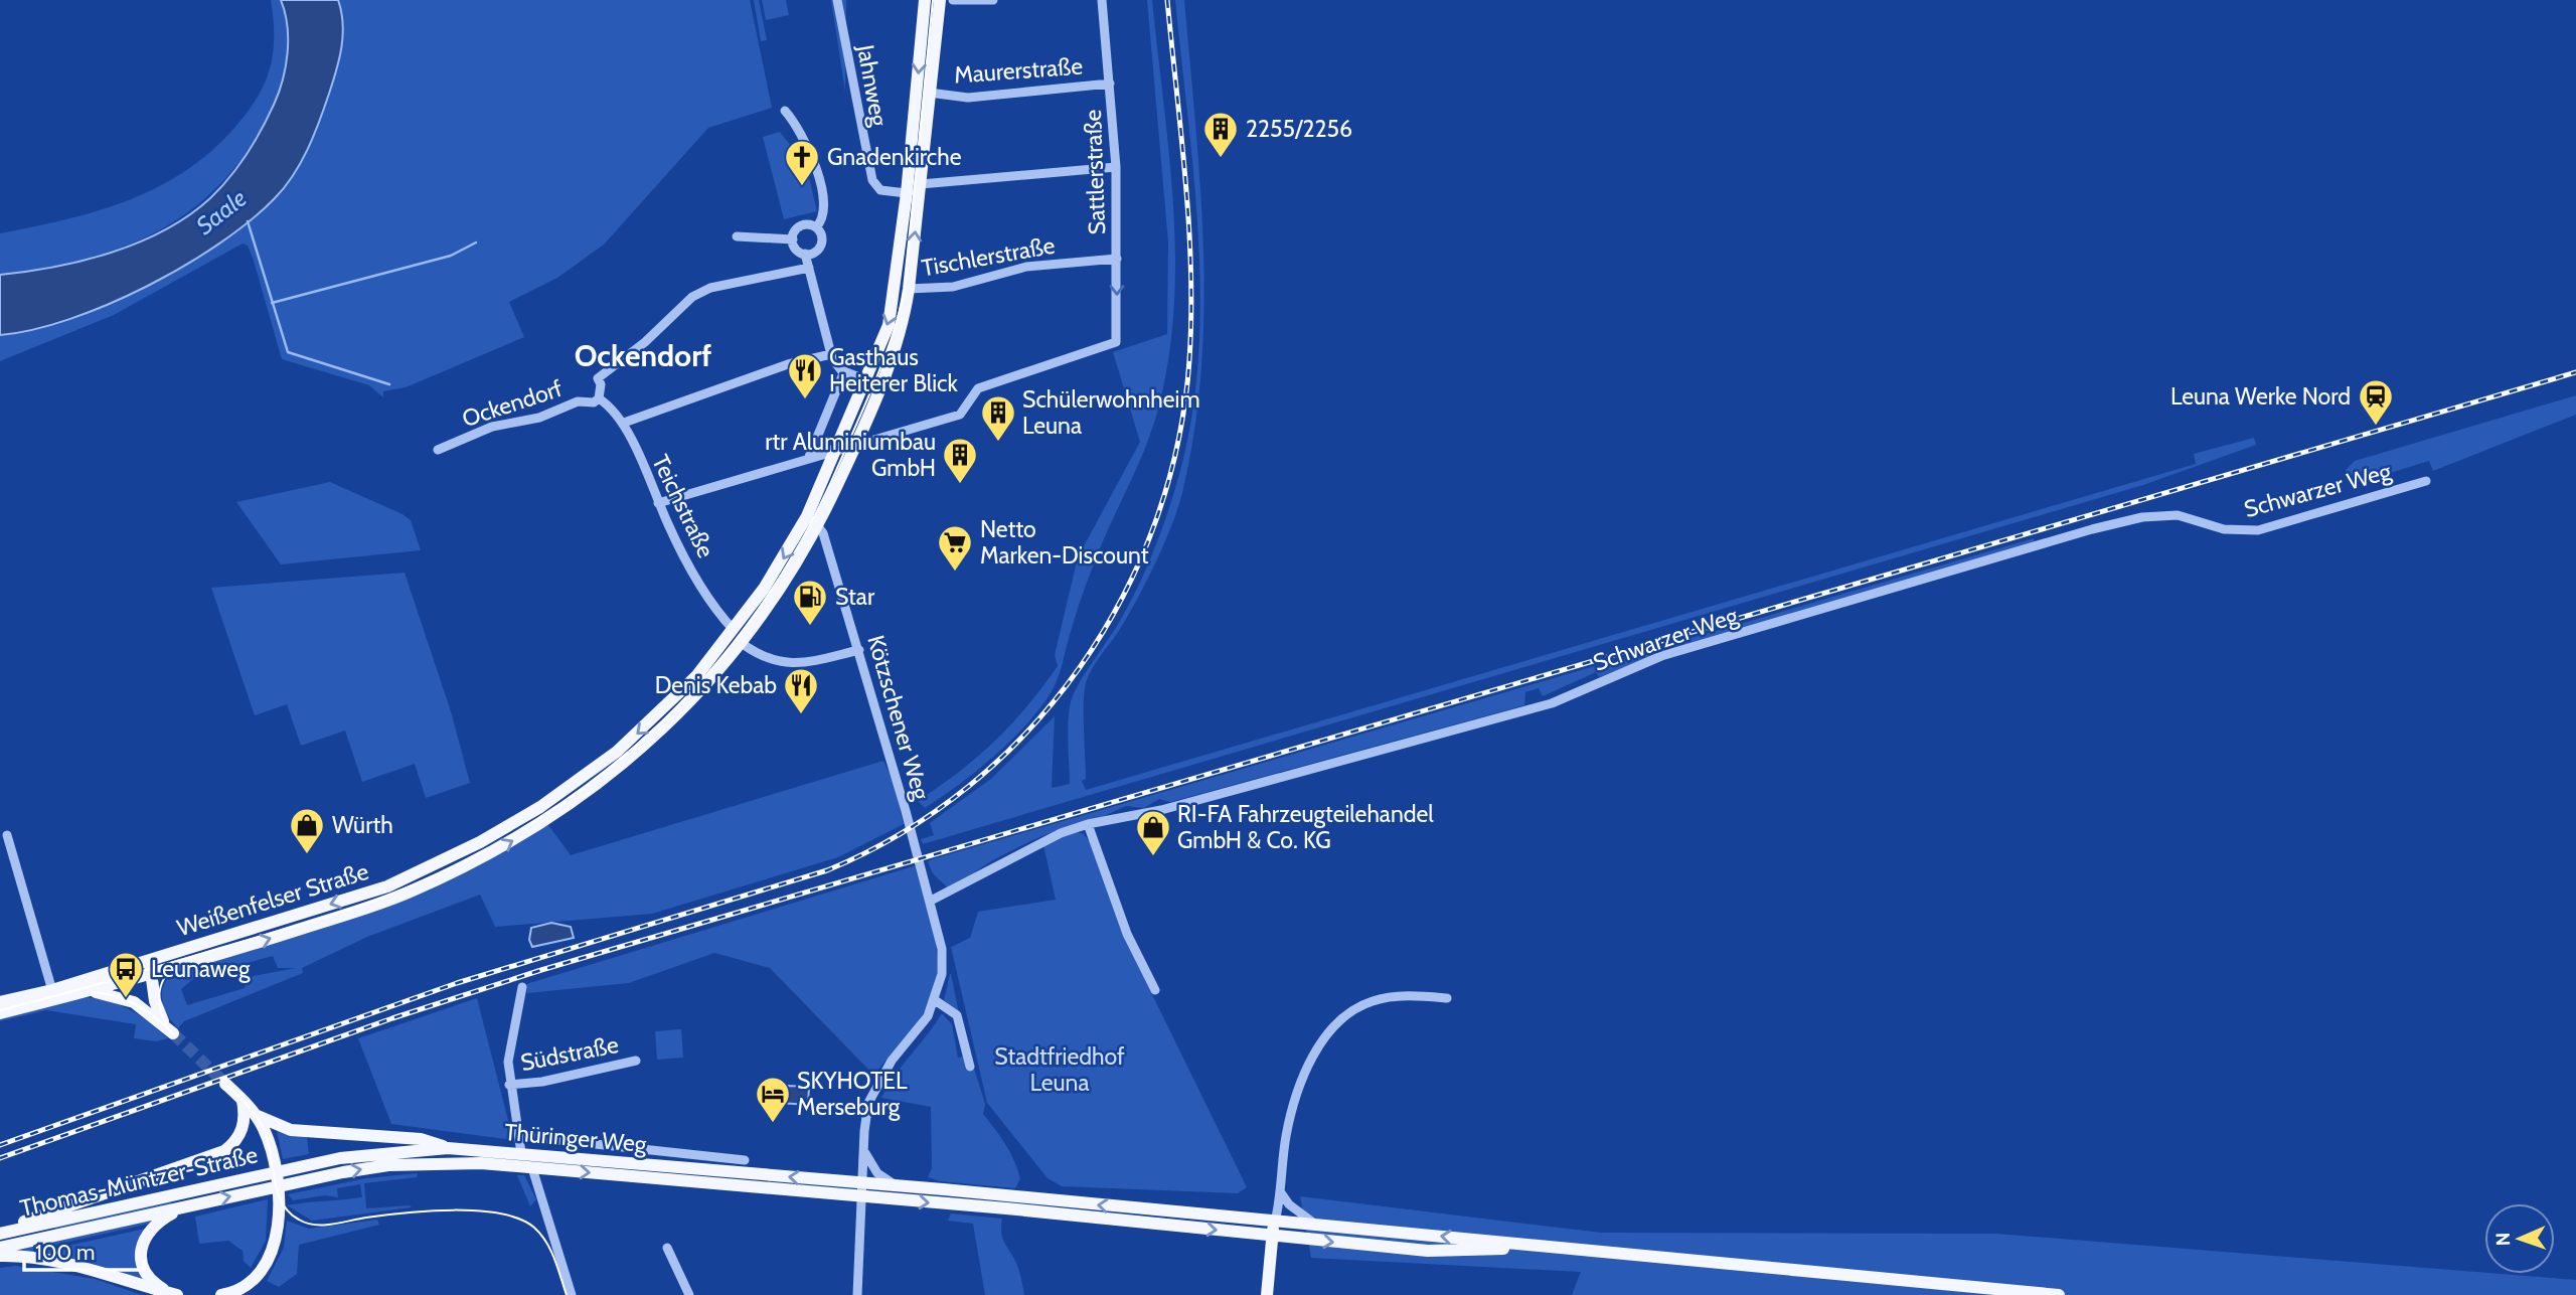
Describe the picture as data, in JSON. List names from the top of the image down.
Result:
{
  "streets": {
    "main road": ["Weißenfelser Straße", "Thüringer Weg", "Thomas-Müntzer-Straße"],
    "street": [
      "Maurerstraße",
      "Jahnweg",
      "Sattlerstraße",
      "Tischlerstraße",
      "Ockendorf",
      "Schwarzer Weg",
      "Teichstraße",
      "Kötzschener Weg",
      "Südstraße"
    ]
  },
  "crossings": [
    ["Maurerstraße", "Sattlerstraße"],
    ["Maurerstraße", "Weißenfelser Straße"],
    ["Jahnweg", "Weißenfelser Straße"],
    ["Sattlerstraße", "Tischlerstraße"],
    ["Sattlerstraße", "Weißenfelser Straße"],
    ["Tischlerstraße", "Weißenfelser Straße"],
    ["Ockendorf", "Teichstraße"],
    ["Schwarzer Weg", "Kötzschener Weg"],
    ["Teichstraße", "Weißenfelser Straße"],
    ["Kötzschener Weg", "Weißenfelser Straße"],
    ["Kötzschener Weg", "Thüringer Weg"],
    ["Thüringer Weg", "Thomas-Müntzer-Straße"]
  ],
  "one_way": ["Sattlerstraße"],
  "districts": ["Ockendorf"],
  "water": ["Saale"],
  "parks": ["Stadtfriedhof Leuna"],
  "places": {
    "building": ["2255/2256", "Schülerwohnheim Leuna", "rtr Aluminiumbau GmbH"],
    "church": ["Gnadenkirche"],
    "restaurant": ["Gasthaus Heiterer Blick", "Denis Kebab"],
    "station": ["Leuna Werke Nord"],
    "supermarket": ["Netto Marken-Discount"],
    "fuel station": ["Star"],
    "shop": ["Würth", "RI-FA Fahrzeugteilehandel GmbH & Co. KG"],
    "bus stop": ["Leunaweg"],
    "hotel": ["SKYHOTEL Merseburg"]
  },
  "scale_bar": "100 m",
  "north": "left"
}
